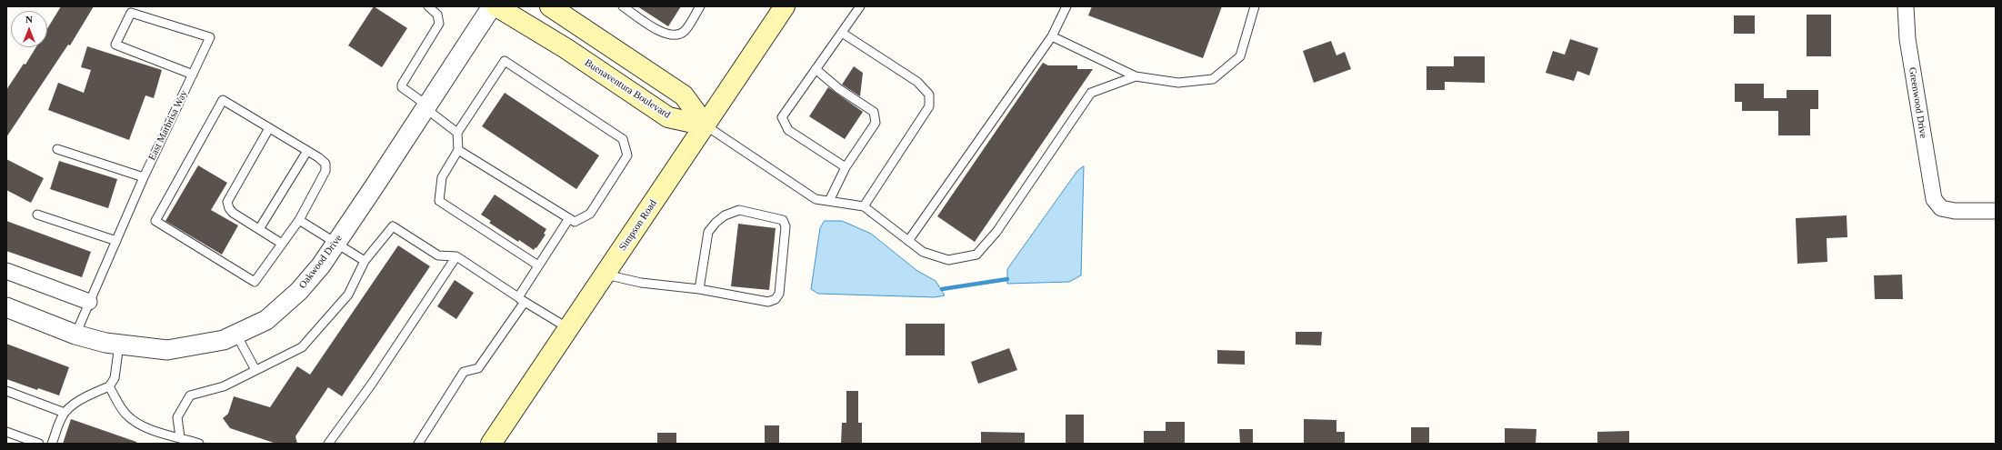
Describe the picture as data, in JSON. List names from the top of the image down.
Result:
{
  "streets": {
    "main road": ["Buenaventura Boulevard", "Simpson Road"],
    "street": ["Greenwood Drive", "Oakwood Drive"],
    "lane": ["East Marbrisa Way"]
  },
  "crossings": [
    ["Buenaventura Boulevard", "Simpson Road"],
    ["East Marbrisa Way", "Oakwood Drive"]
  ],
  "north": "top"
}
